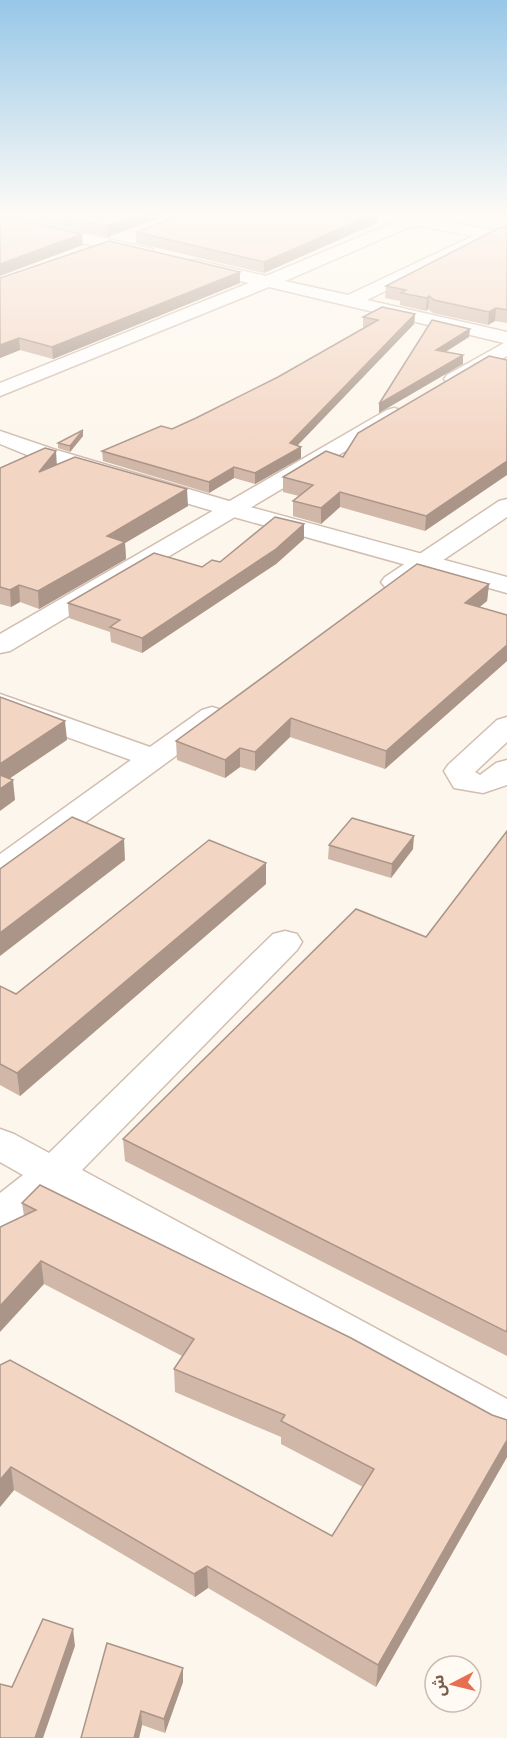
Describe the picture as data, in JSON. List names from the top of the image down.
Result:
{
  "north": "left"
}
